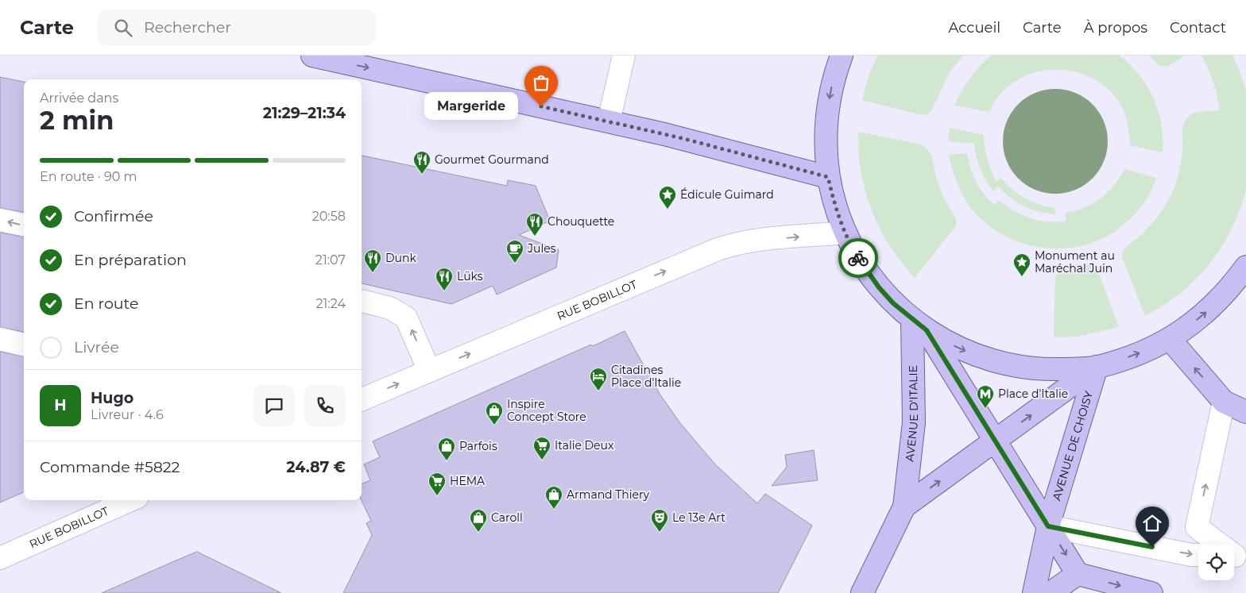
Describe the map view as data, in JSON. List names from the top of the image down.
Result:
{
  "streets": {
    "main road": ["AVENUE D'ITALIE", "AVENUE DE CHOISY"],
    "street": ["RUE BOBILLOT"]
  },
  "crossings": [
    ["AVENUE D'ITALIE", "AVENUE DE CHOISY"]
  ],
  "one_way": ["RUE BOBILLOT", "AVENUE D'ITALIE"],
  "places": {
    "other": ["Margeride"],
    "restaurant": [
      "Gourmet Gourmand",
      "Chouquette",
      "Dunk",
      "Lüks"
    ],
    "place": ["Édicule Guimard", "Monument au Maréchal Juin"],
    "cafe": ["Jules"],
    "hotel": ["Citadines Place d'Italie"],
    "metro station": ["Place d'Italie"],
    "shop": [
      "Inspire Concept Store",
      "Parfois",
      "Armand Thiery",
      "Caroll"
    ],
    "supermarket": ["Italie Deux", "HEMA"],
    "theatre": ["Le 13e Art"]
  },
  "page": {
    "header": "Carte",
    "search": "Rechercher",
    "nav": [
      "Accueil",
      "Carte",
      "À propos",
      "Contact"
    ],
    "heading": ["2 min", "Arrivée dans", "21:29–21:34"],
    "panel": [
      "Hugo",
      "Livreur · 4.6",
      "Commande #5822",
      "24.87 €"
    ],
    "bubble": "Margeride",
    "bar": "En route · 90 m",
    "list": [
      ["Confirmée", "20:58"],
      ["En préparation", "21:07"],
      ["En route", "21:24"],
      "Livrée"
    ],
    "round": "H"
  }
}
